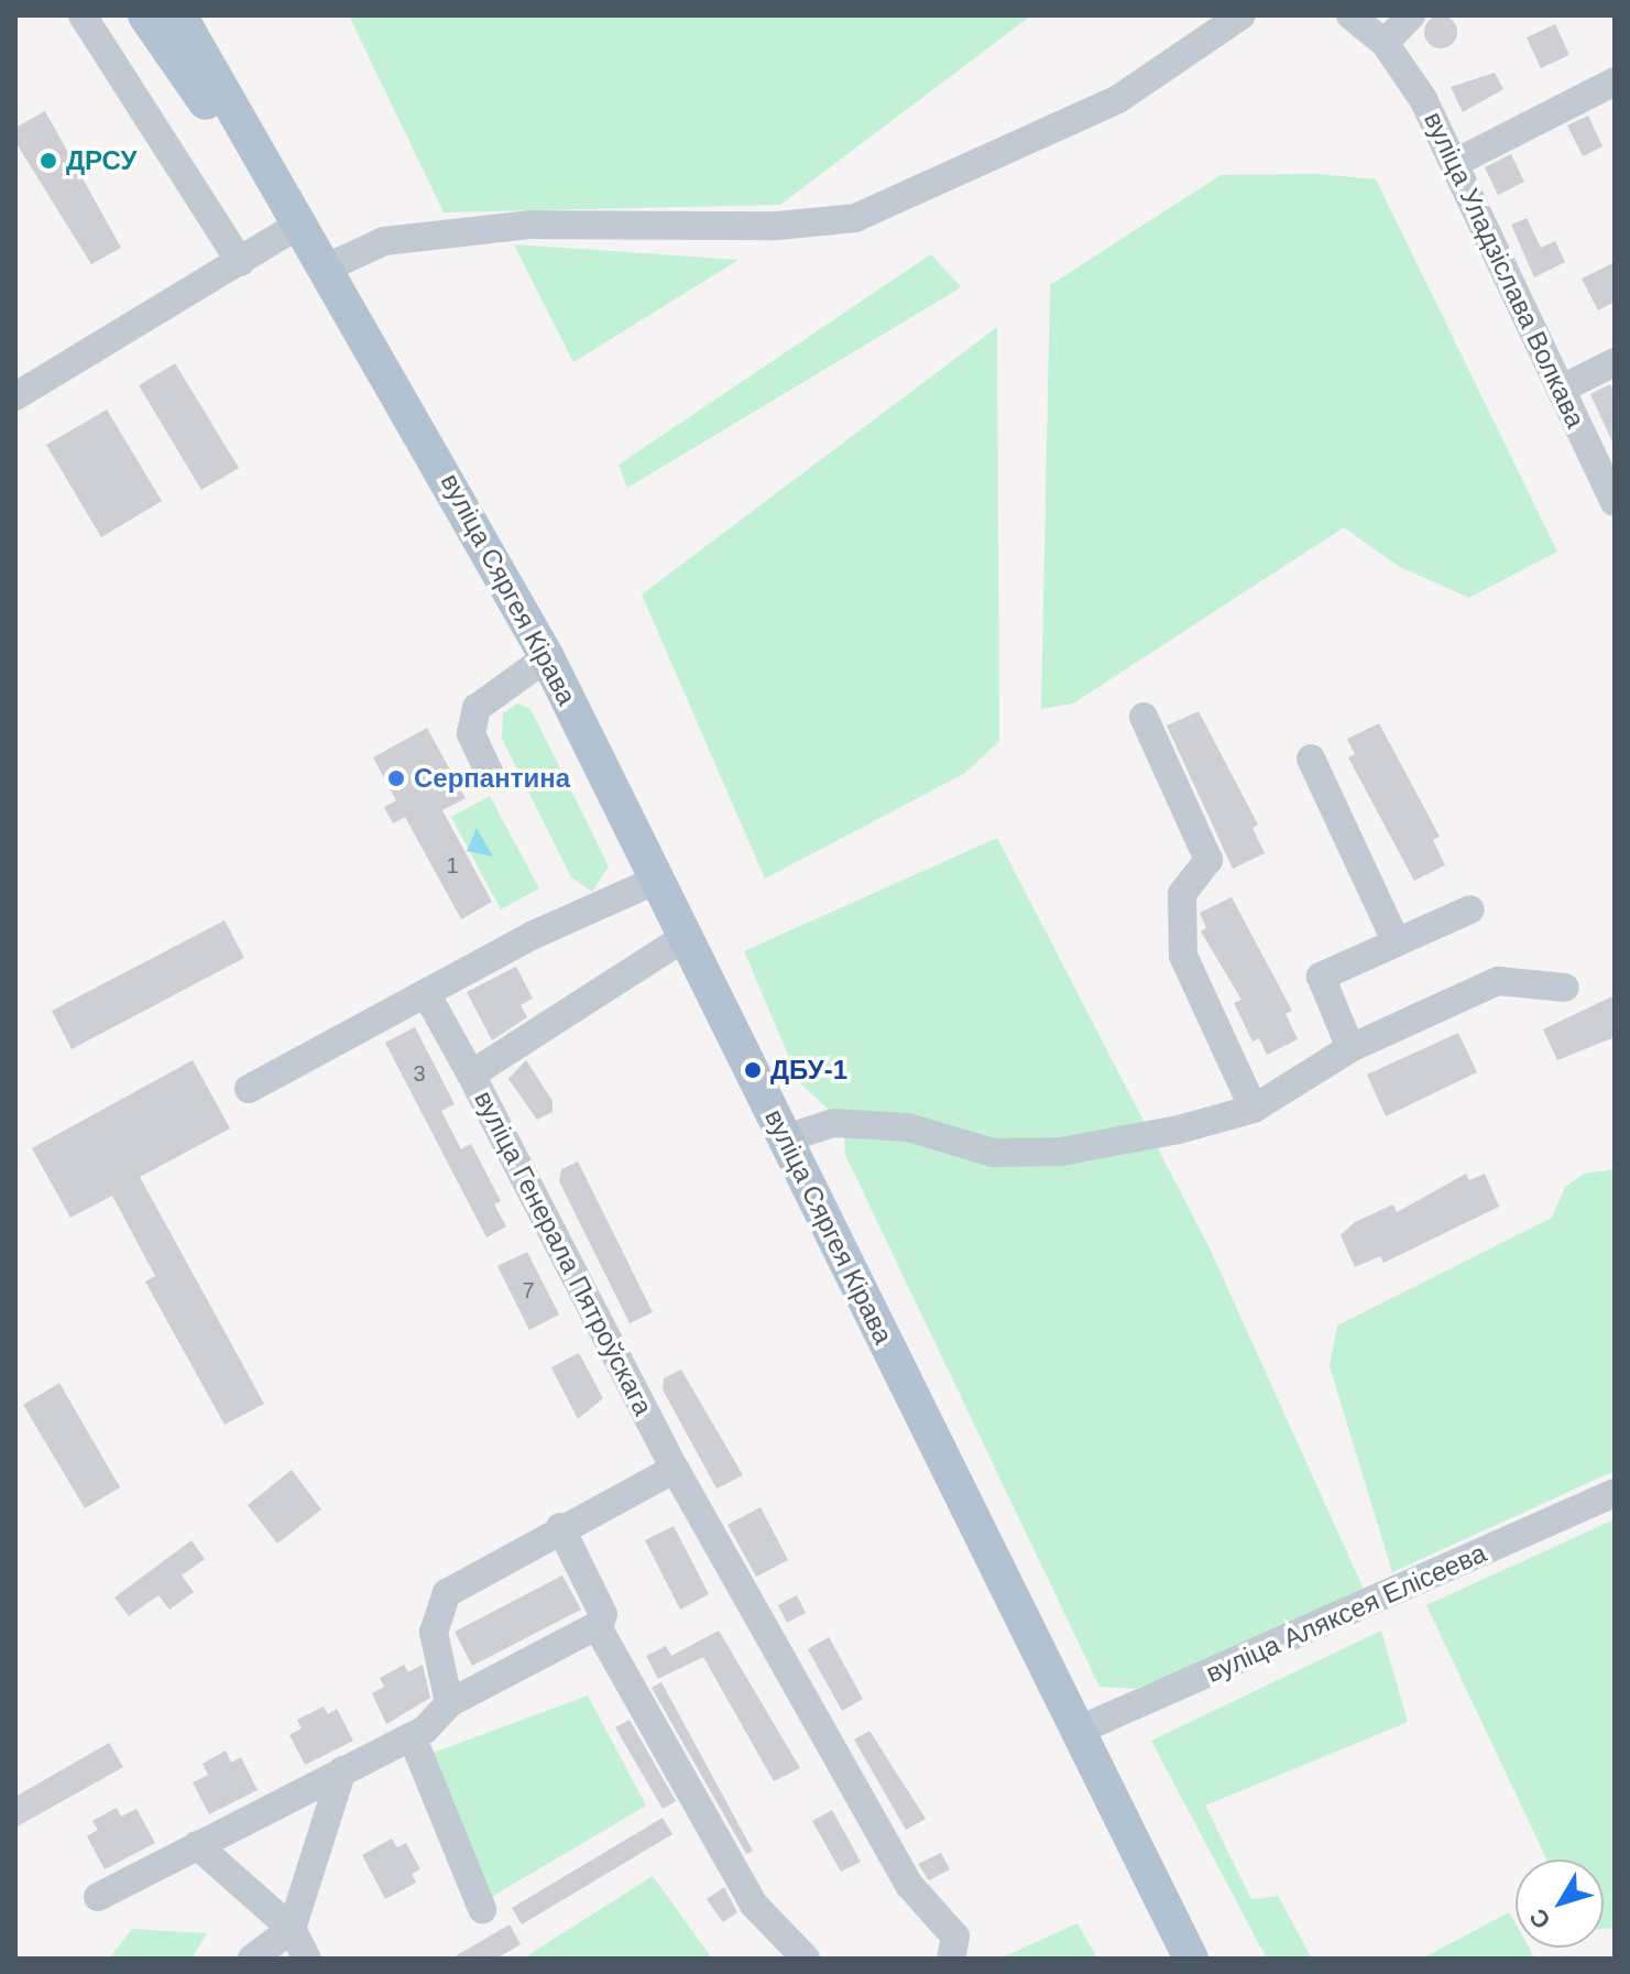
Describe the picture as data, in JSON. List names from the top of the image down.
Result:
{
  "streets": {
    "main road": ["вуліца Сяргея Кірава"],
    "street": ["вуліца Уладзіслава Волкава", "вуліца Генерала Пятроўскага", "вуліца Аляксея Елісеева"]
  },
  "crossings": [
    ["вуліца Сяргея Кірава", "вуліца Генерала Пятроўскага"],
    ["вуліца Сяргея Кірава", "вуліца Аляксея Елісеева"]
  ],
  "places": ["ДРСУ", "Серпантина", "ДБУ-1"],
  "house_numbers": ["1", "3", "7"],
  "north": "bottom left"
}
